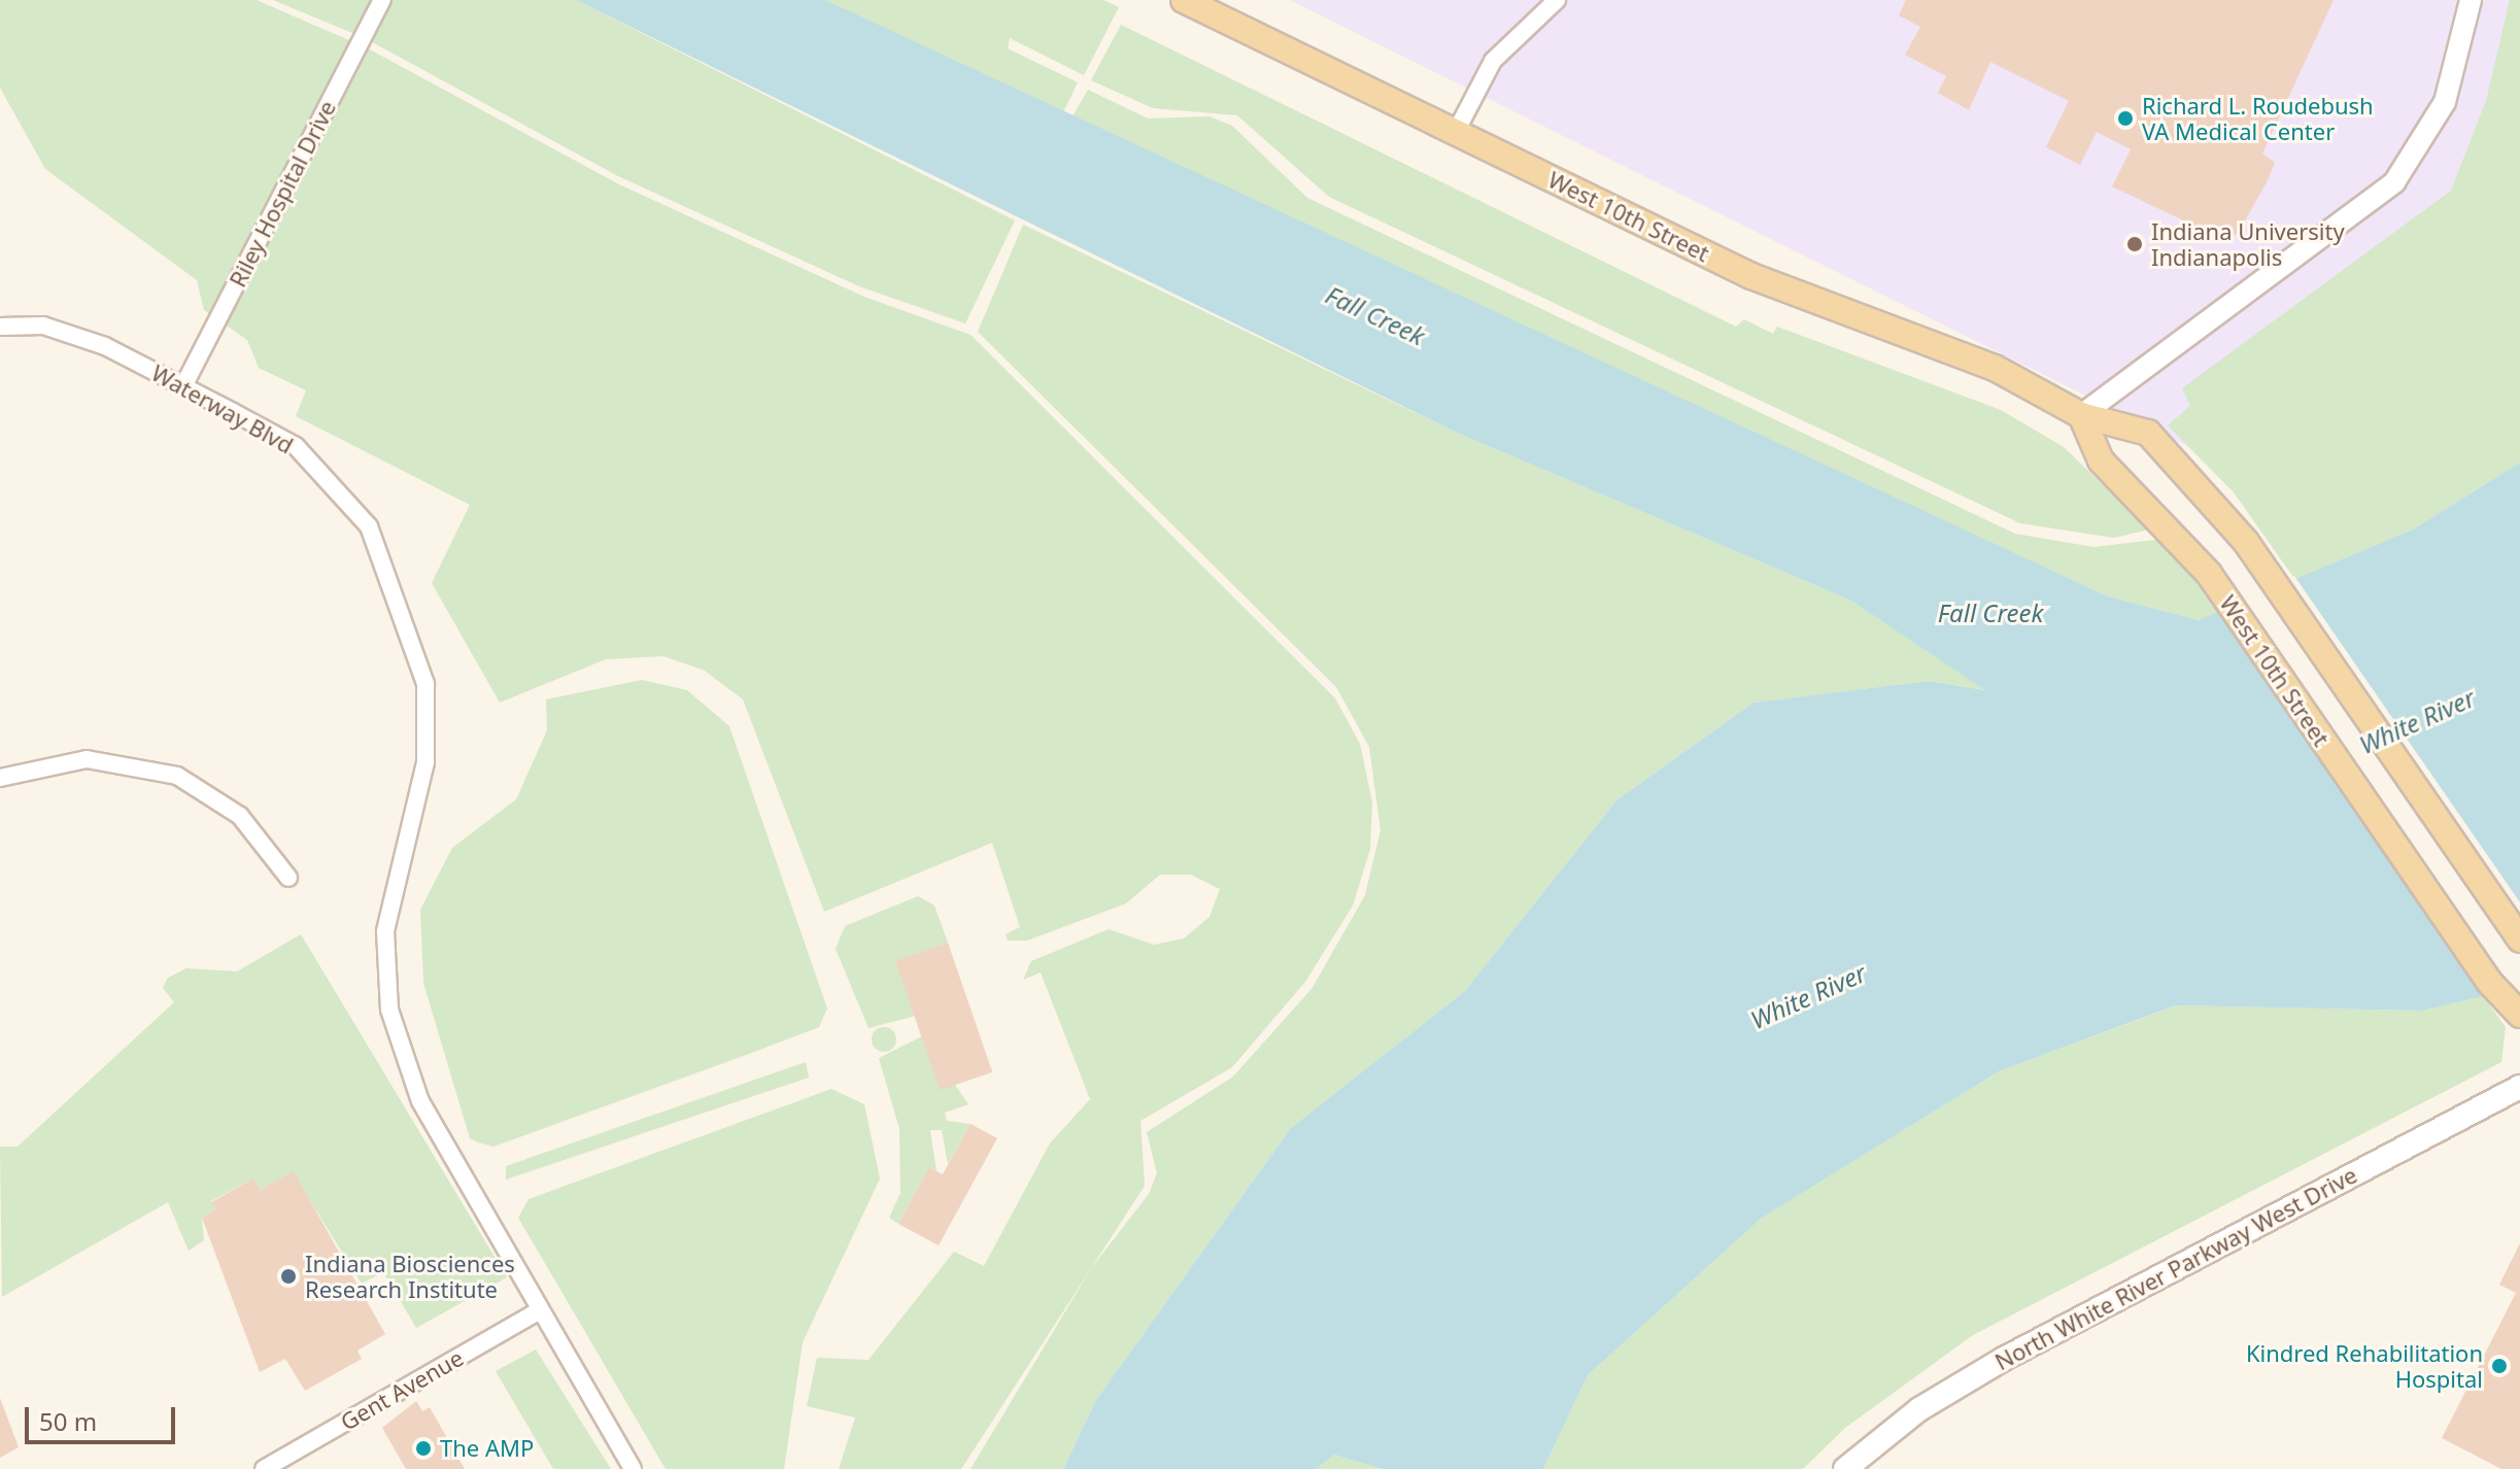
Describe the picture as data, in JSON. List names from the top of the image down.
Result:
{
  "streets": {
    "main road": ["West 10th Street", "North White River Parkway West Drive"],
    "street": ["Riley Hospital Drive", "Waterway Blvd", "Gent Avenue"]
  },
  "crossings": [
    ["Riley Hospital Drive", "Waterway Blvd"],
    ["Waterway Blvd", "Gent Avenue"]
  ],
  "water": ["Fall Creek", "White River"],
  "places": [
    "Richard L. Roudebush VA Medical Center",
    "Indiana University Indianapolis",
    "Indiana Biosciences Research Institute",
    "Kindred Rehabilitation Hospital",
    "The AMP"
  ],
  "scale_bar": "50 m"
}
